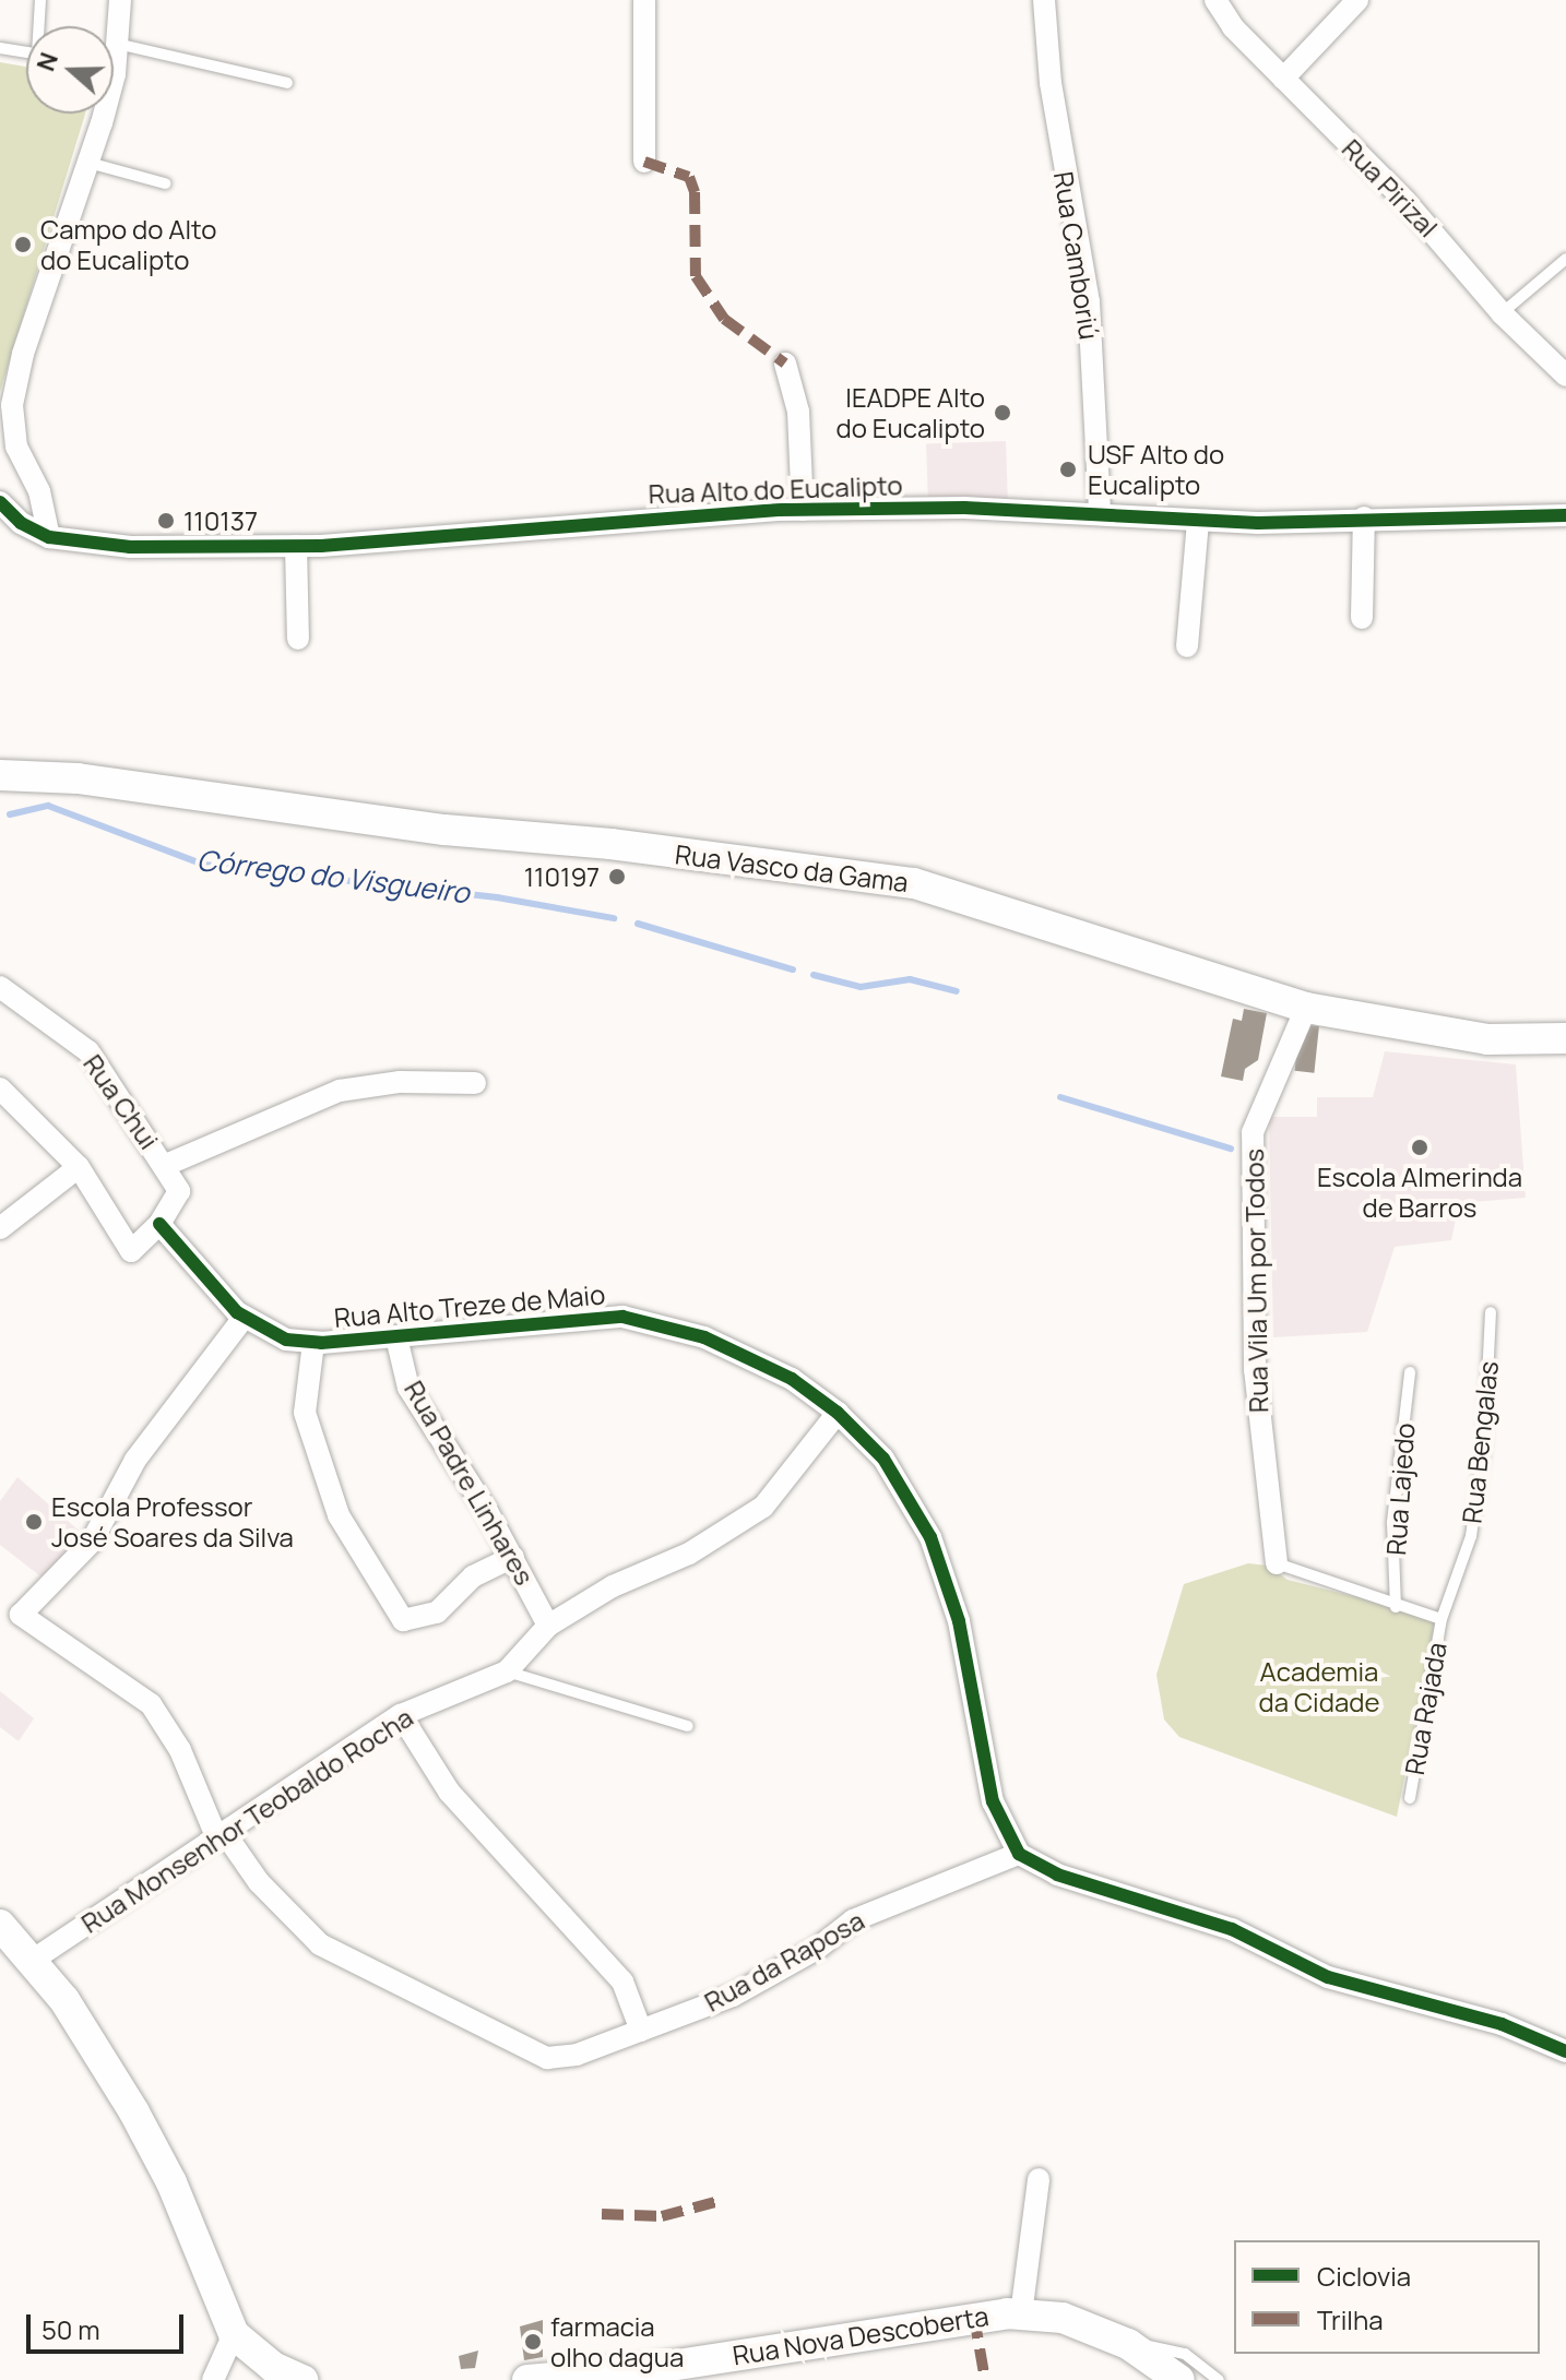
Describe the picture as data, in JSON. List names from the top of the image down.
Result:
{
  "streets": {
    "main road": ["Rua Vasco da Gama", "Rua Nova Descoberta"],
    "street": [
      "Rua Pirizal",
      "Rua Camboriú",
      "Rua Alto do Eucalipto",
      "Rua Chui",
      "Rua Vila Um por Todos",
      "Rua Alto Treze de Maio",
      "Rua Padre Linhares",
      "Rua Monsenhor Teobaldo Rocha",
      "Rua da Raposa"
    ],
    "lane": ["Rua Bengalas", "Rua Lajedo", "Rua Rajada"]
  },
  "crossings": [
    ["Rua Camboriú", "Rua Alto do Eucalipto"],
    ["Rua Vasco da Gama", "Rua Vila Um por Todos"],
    ["Rua Chui", "Rua Alto Treze de Maio"],
    ["Rua Alto Treze de Maio", "Rua Padre Linhares"],
    ["Rua Alto Treze de Maio", "Rua Monsenhor Teobaldo Rocha"],
    ["Rua Alto Treze de Maio", "Rua da Raposa"],
    ["Rua Bengalas", "Rua Rajada"],
    ["Rua Padre Linhares", "Rua Monsenhor Teobaldo Rocha"],
    ["Rua Monsenhor Teobaldo Rocha", "Rua da Raposa"]
  ],
  "water": ["Córrego do Visgueiro"],
  "parks": ["Academia da Cidade"],
  "places": [
    "Campo do Alto do Eucalipto",
    "IEADPE Alto do Eucalipto",
    "USF Alto do Eucalipto",
    "110137",
    "110197",
    "Escola Almerinda de Barros",
    "Escola Professor José Soares da Silva",
    "farmacia olho dagua"
  ],
  "legend": ["Ciclovia", "Trilha"],
  "scale_bar": "50 m",
  "north": "left"
}
